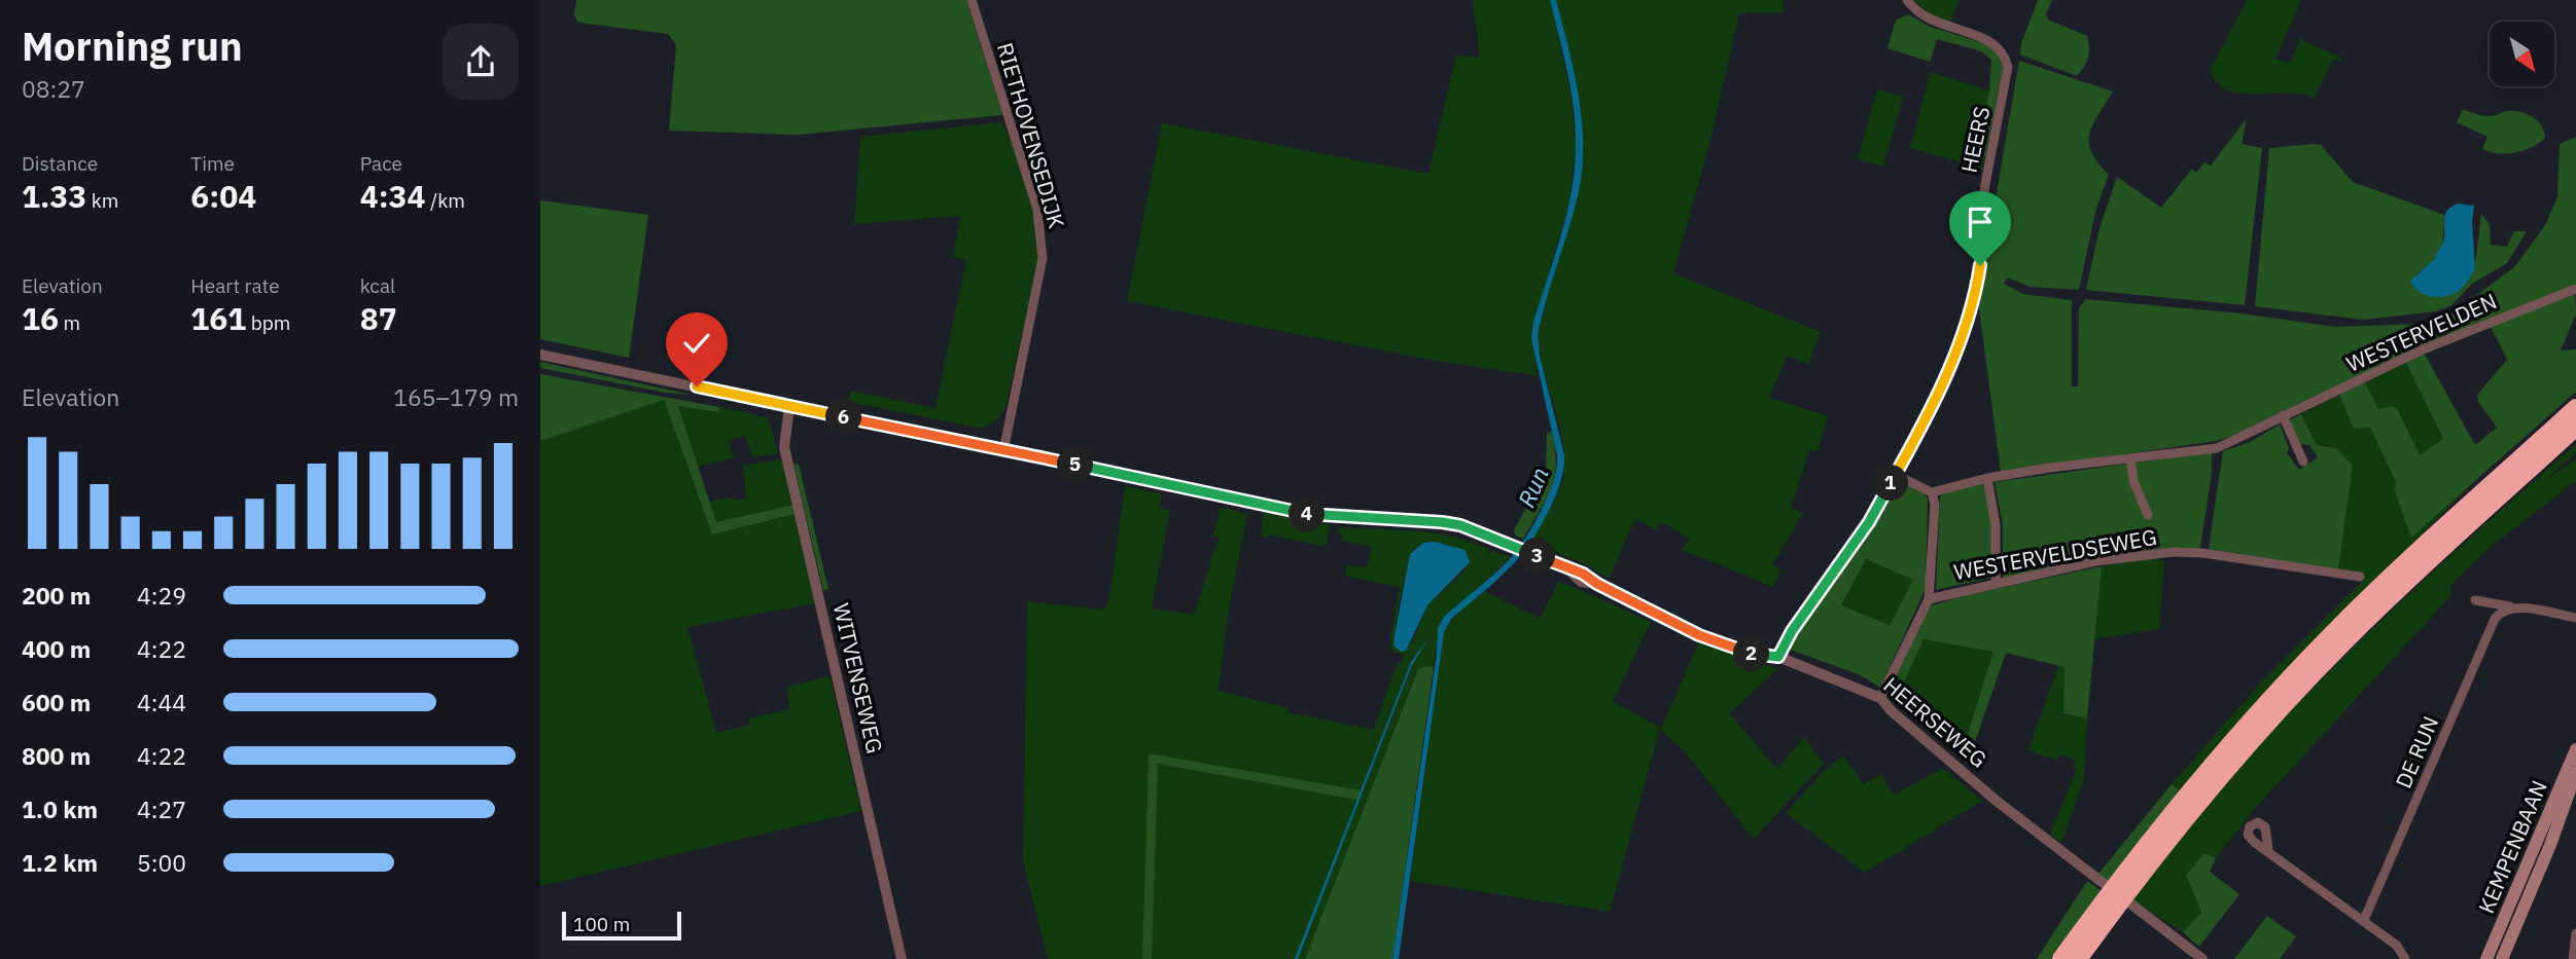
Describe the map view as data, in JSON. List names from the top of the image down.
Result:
{
  "streets": {
    "main road": ["KEMPENBAAN"],
    "street": [
      "RIETHOVENSEDIJK",
      "HEERS",
      "WESTERVELDEN",
      "WESTERVELDSEWEG",
      "WITVENSEWEG",
      "HEERSEWEG",
      "DE RUN"
    ]
  },
  "crossings": [
    ["RIETHOVENSEDIJK", "HEERSEWEG"],
    ["HEERS", "HEERSEWEG"],
    ["WITVENSEWEG", "HEERSEWEG"]
  ],
  "water": ["Run"],
  "scale_bar": "100 m",
  "north": "bottom right",
  "page": {
    "heading": ["Morning run", "08:27"],
    "stats": [
      ["Distance", "1.33 km"],
      ["Time", "6:04"],
      ["Pace", "4:34 /km"],
      ["Elevation", "16 m"],
      ["Heart rate", "161 bpm"],
      ["kcal", "87"]
    ],
    "chart": ["Elevation", "165–179 m"],
    "pins": [
      "6",
      "5",
      "1",
      "4",
      "3",
      "2"
    ],
    "list": [
      {
        "name": "200 m",
        "note": "4:29"
      },
      {
        "name": "400 m",
        "note": "4:22"
      },
      {
        "name": "600 m",
        "note": "4:44"
      },
      {
        "name": "800 m",
        "note": "4:22"
      },
      {
        "name": "1.0 km",
        "note": "4:27"
      },
      {
        "name": "1.2 km",
        "note": "5:00"
      }
    ],
    "scale": "100 m"
  }
}
